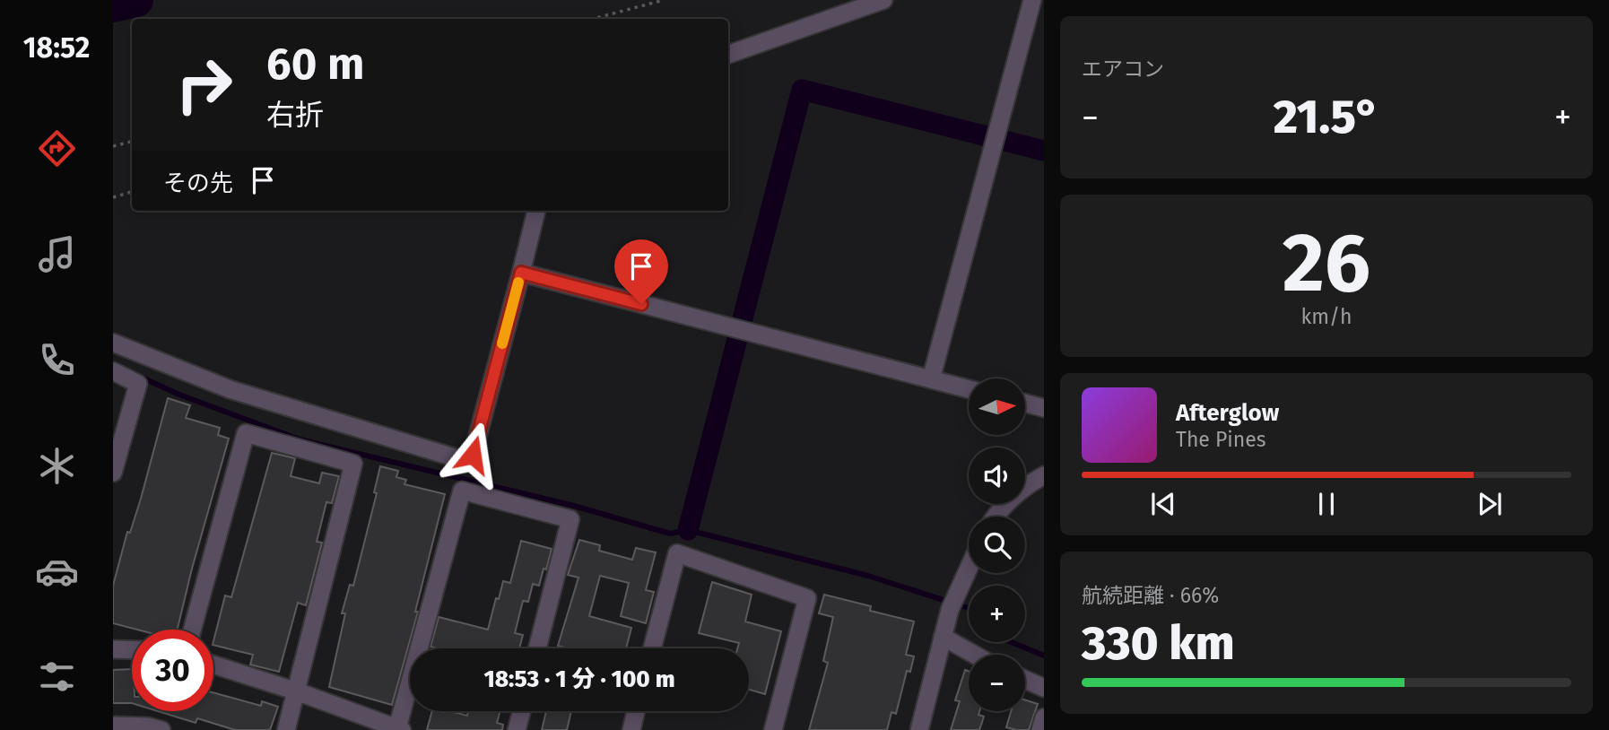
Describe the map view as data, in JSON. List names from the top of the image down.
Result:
{
  "north": "right",
  "page": {
    "tabs": "18:52",
    "tile": [
      "エアコン",
      ["26", "km/h"],
      ["航続距離 · 66%", "330 km"]
    ],
    "turn": ["60 m", "右折"],
    "heat": ["−", "21.5°", "+"],
    "then": "その先",
    "map_buttons": ["+", "−"],
    "song": ["Afterglow", "The Pines"],
    "limit": "30",
    "trip": "18:53 · 1 分 · 100 m"
  }
}
